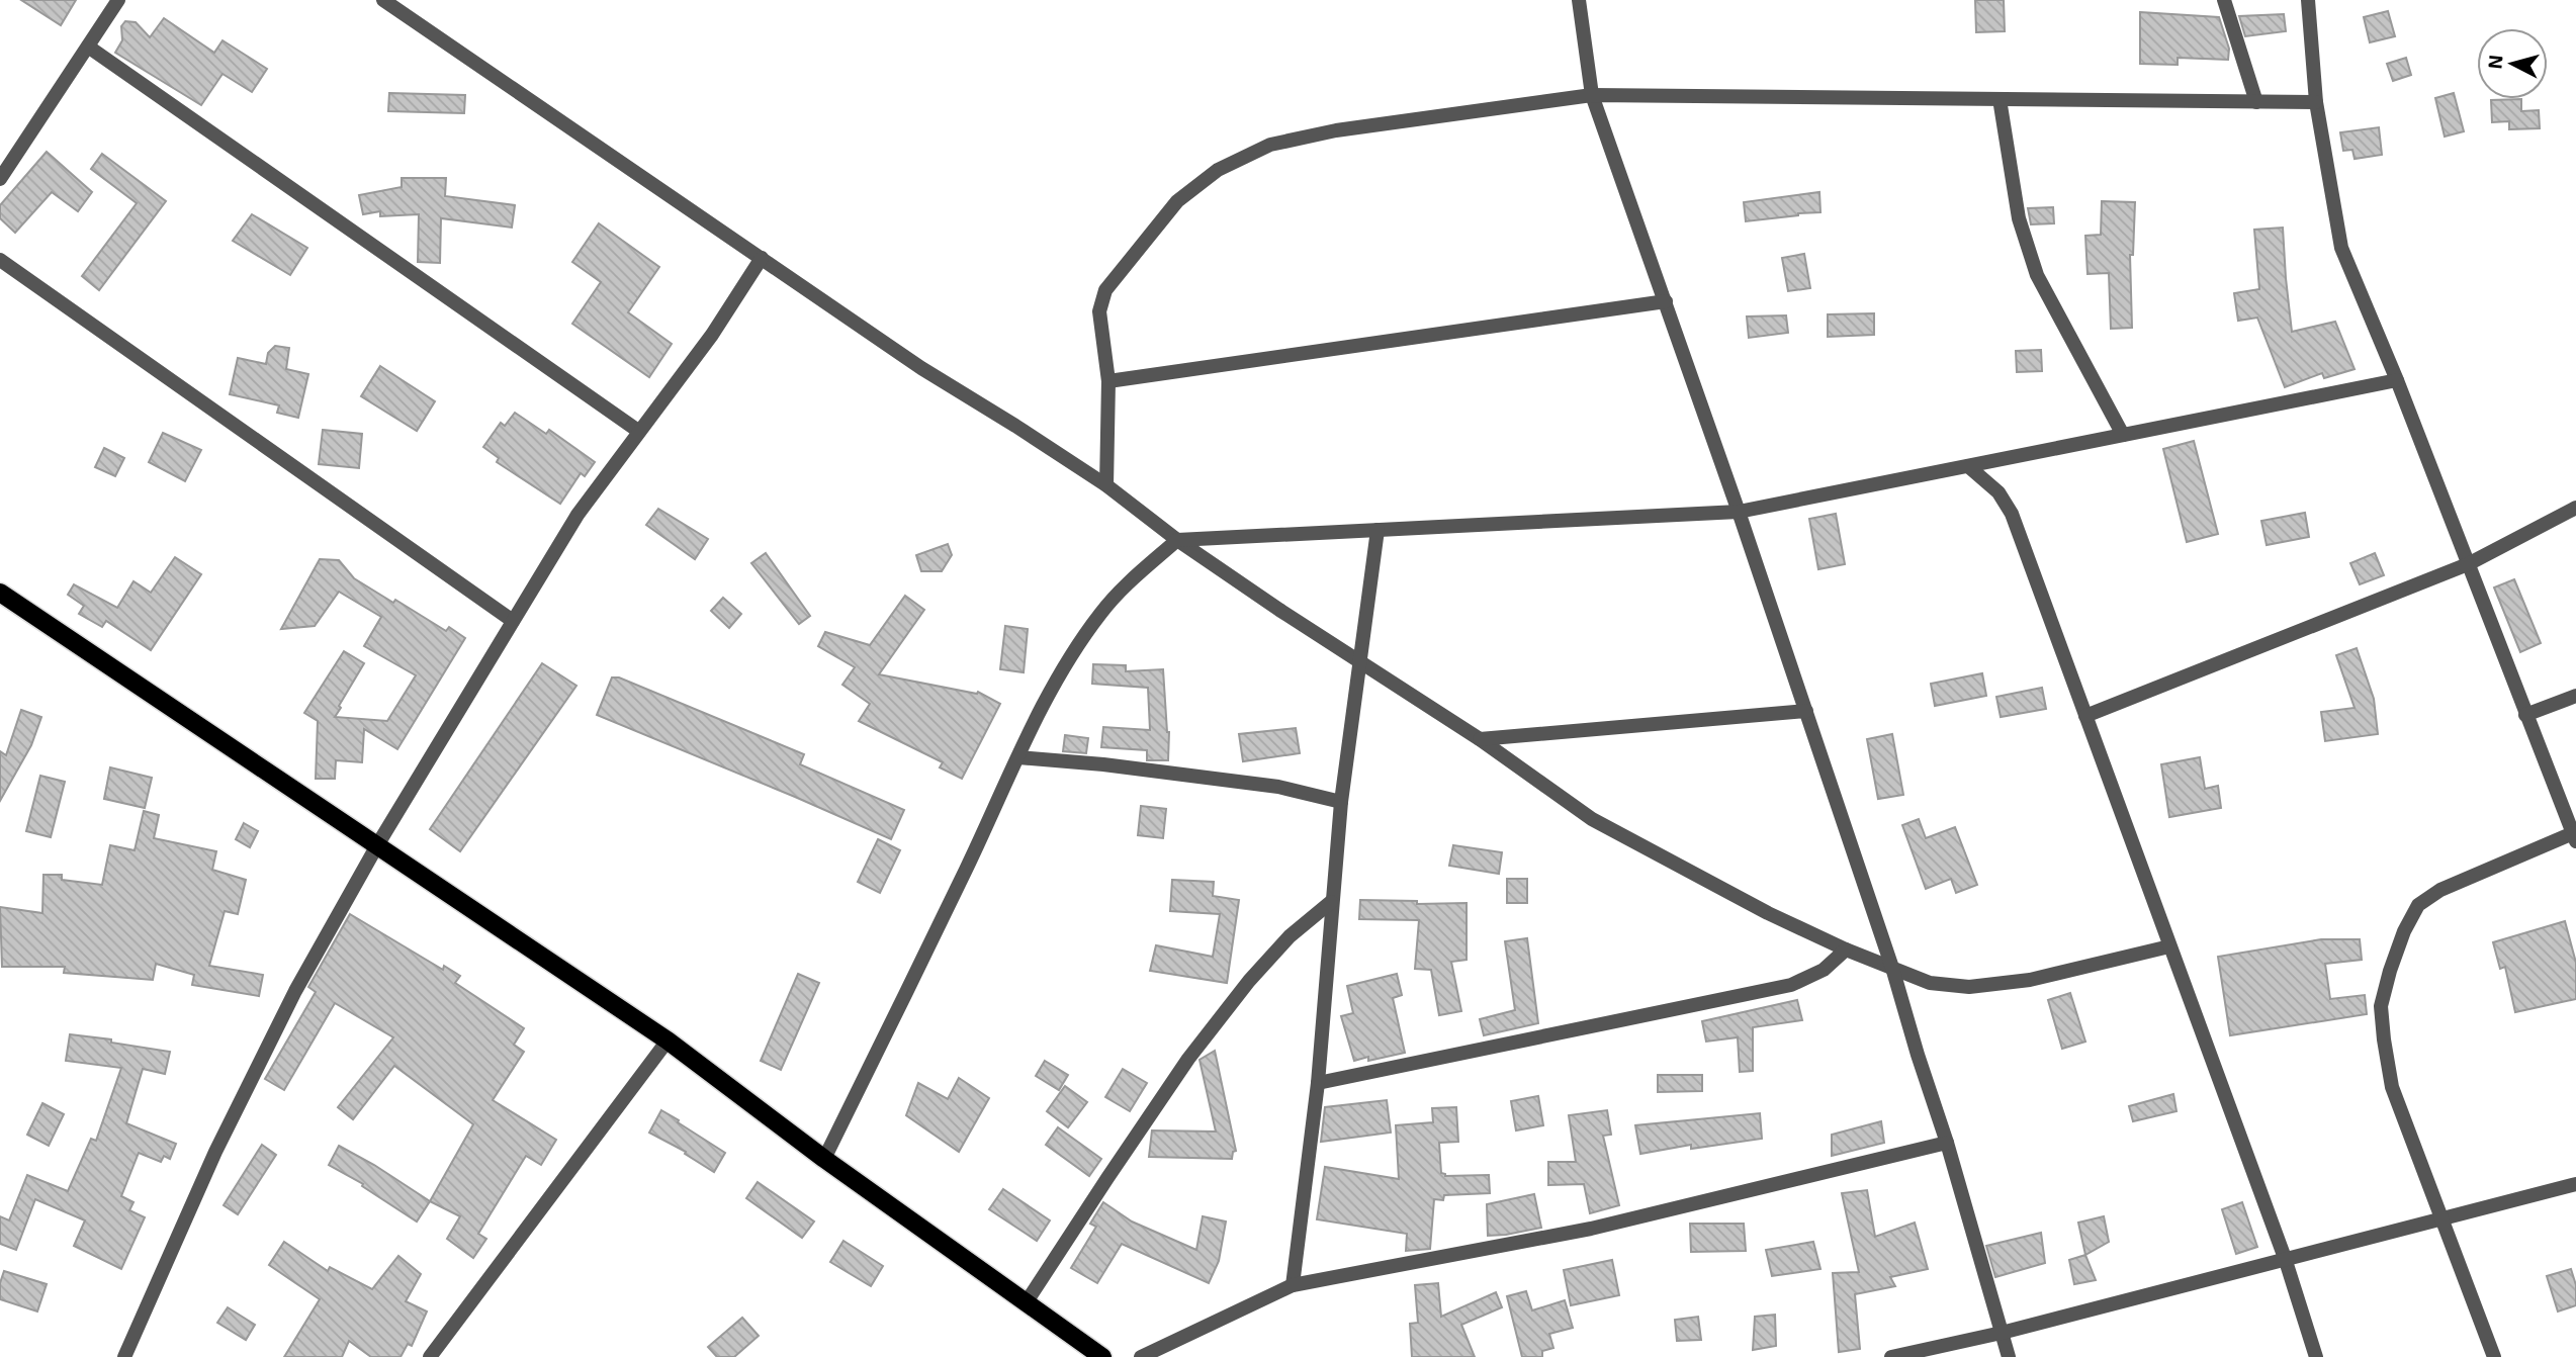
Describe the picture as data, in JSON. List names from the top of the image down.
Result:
{
  "north": "left"
}
